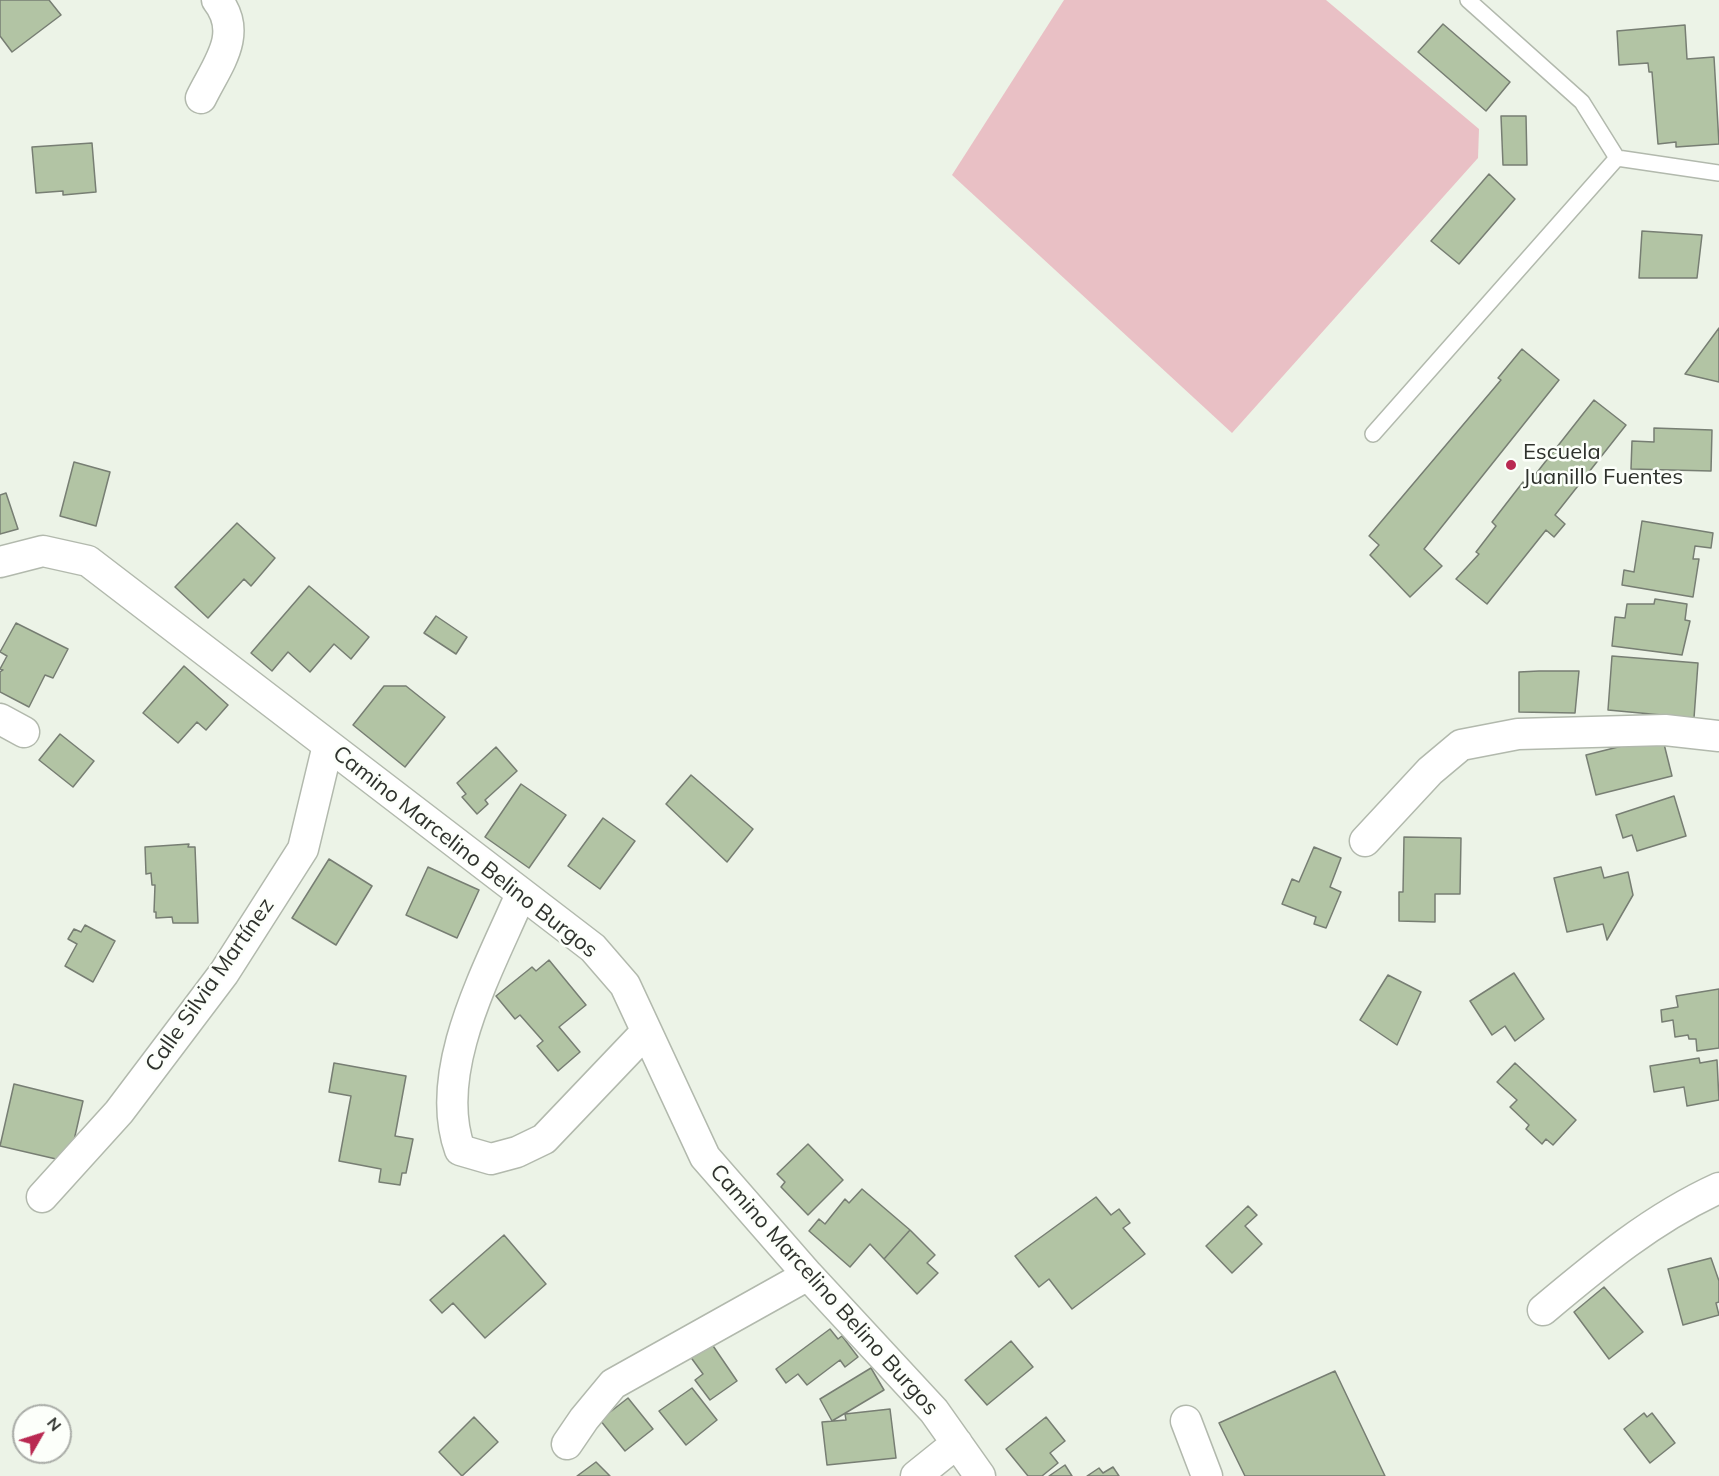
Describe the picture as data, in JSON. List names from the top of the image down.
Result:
{
  "streets": {
    "street": ["Camino Marcelino Belino Burgos", "Calle Silvia Martínez"]
  },
  "crossings": [
    ["Camino Marcelino Belino Burgos", "Calle Silvia Martínez"]
  ],
  "places": ["Escuela Juanillo Fuentes"],
  "north": "top right"
}
